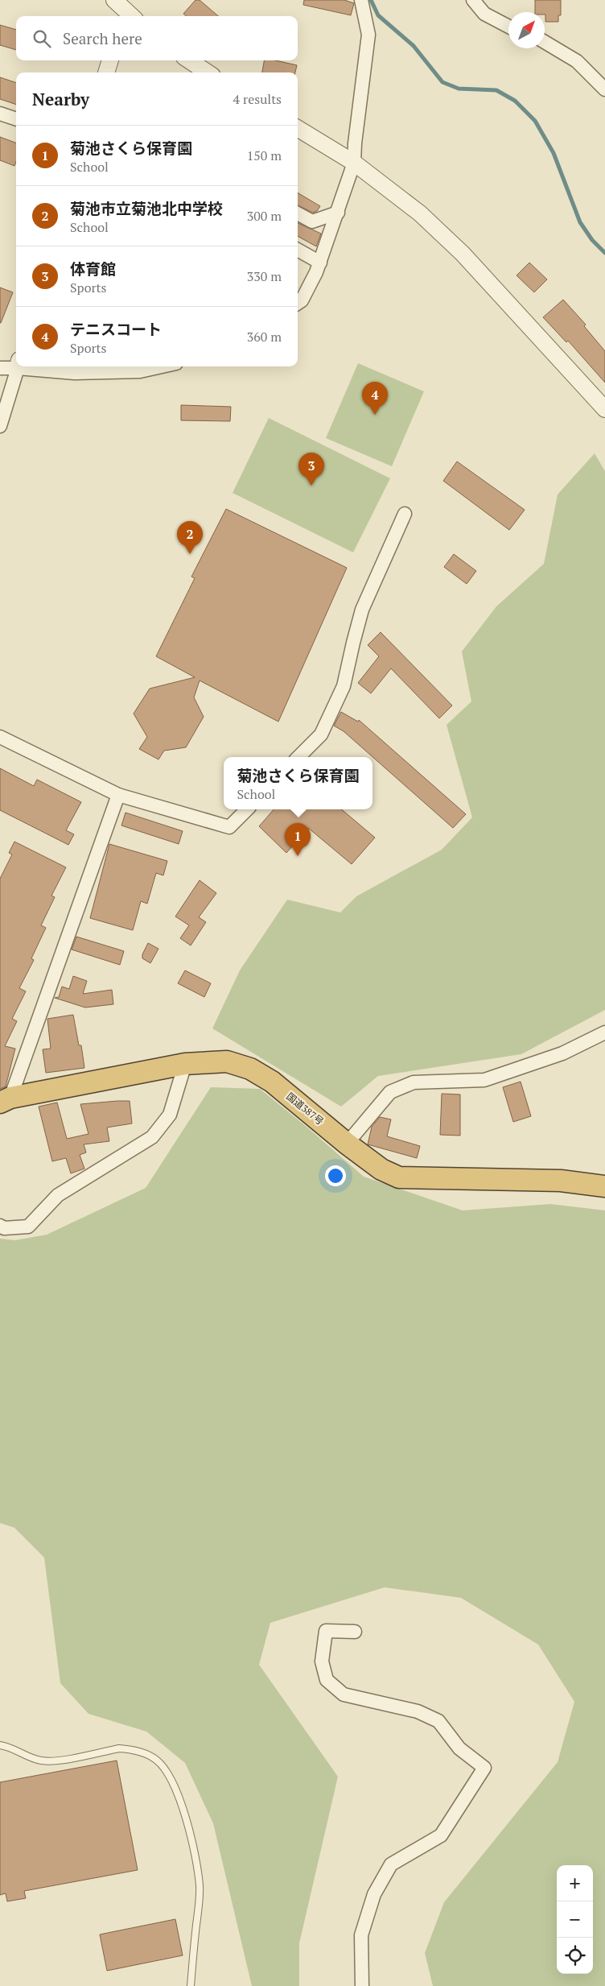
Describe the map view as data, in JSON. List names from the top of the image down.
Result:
{
  "streets": {
    "highway": ["国道387号"]
  },
  "north": "top right",
  "page": {
    "search": "Search here",
    "heading": ["Nearby", "4 results"],
    "list": [
      {
        "mark": "1",
        "name": "菊池さくら保育園",
        "note": "School",
        "value": "150 m"
      },
      {
        "mark": "2",
        "name": "菊池市立菊池北中学校",
        "note": "School",
        "value": "300 m"
      },
      {
        "mark": "3",
        "name": "体育館",
        "note": "Sports",
        "value": "330 m"
      },
      {
        "mark": "4",
        "name": "テニスコート",
        "note": "Sports",
        "value": "360 m"
      }
    ],
    "pins": [
      "4",
      "3",
      "2",
      "1"
    ],
    "popup": ["菊池さくら保育園", "School"],
    "map_buttons": ["+", "−"]
  }
}
